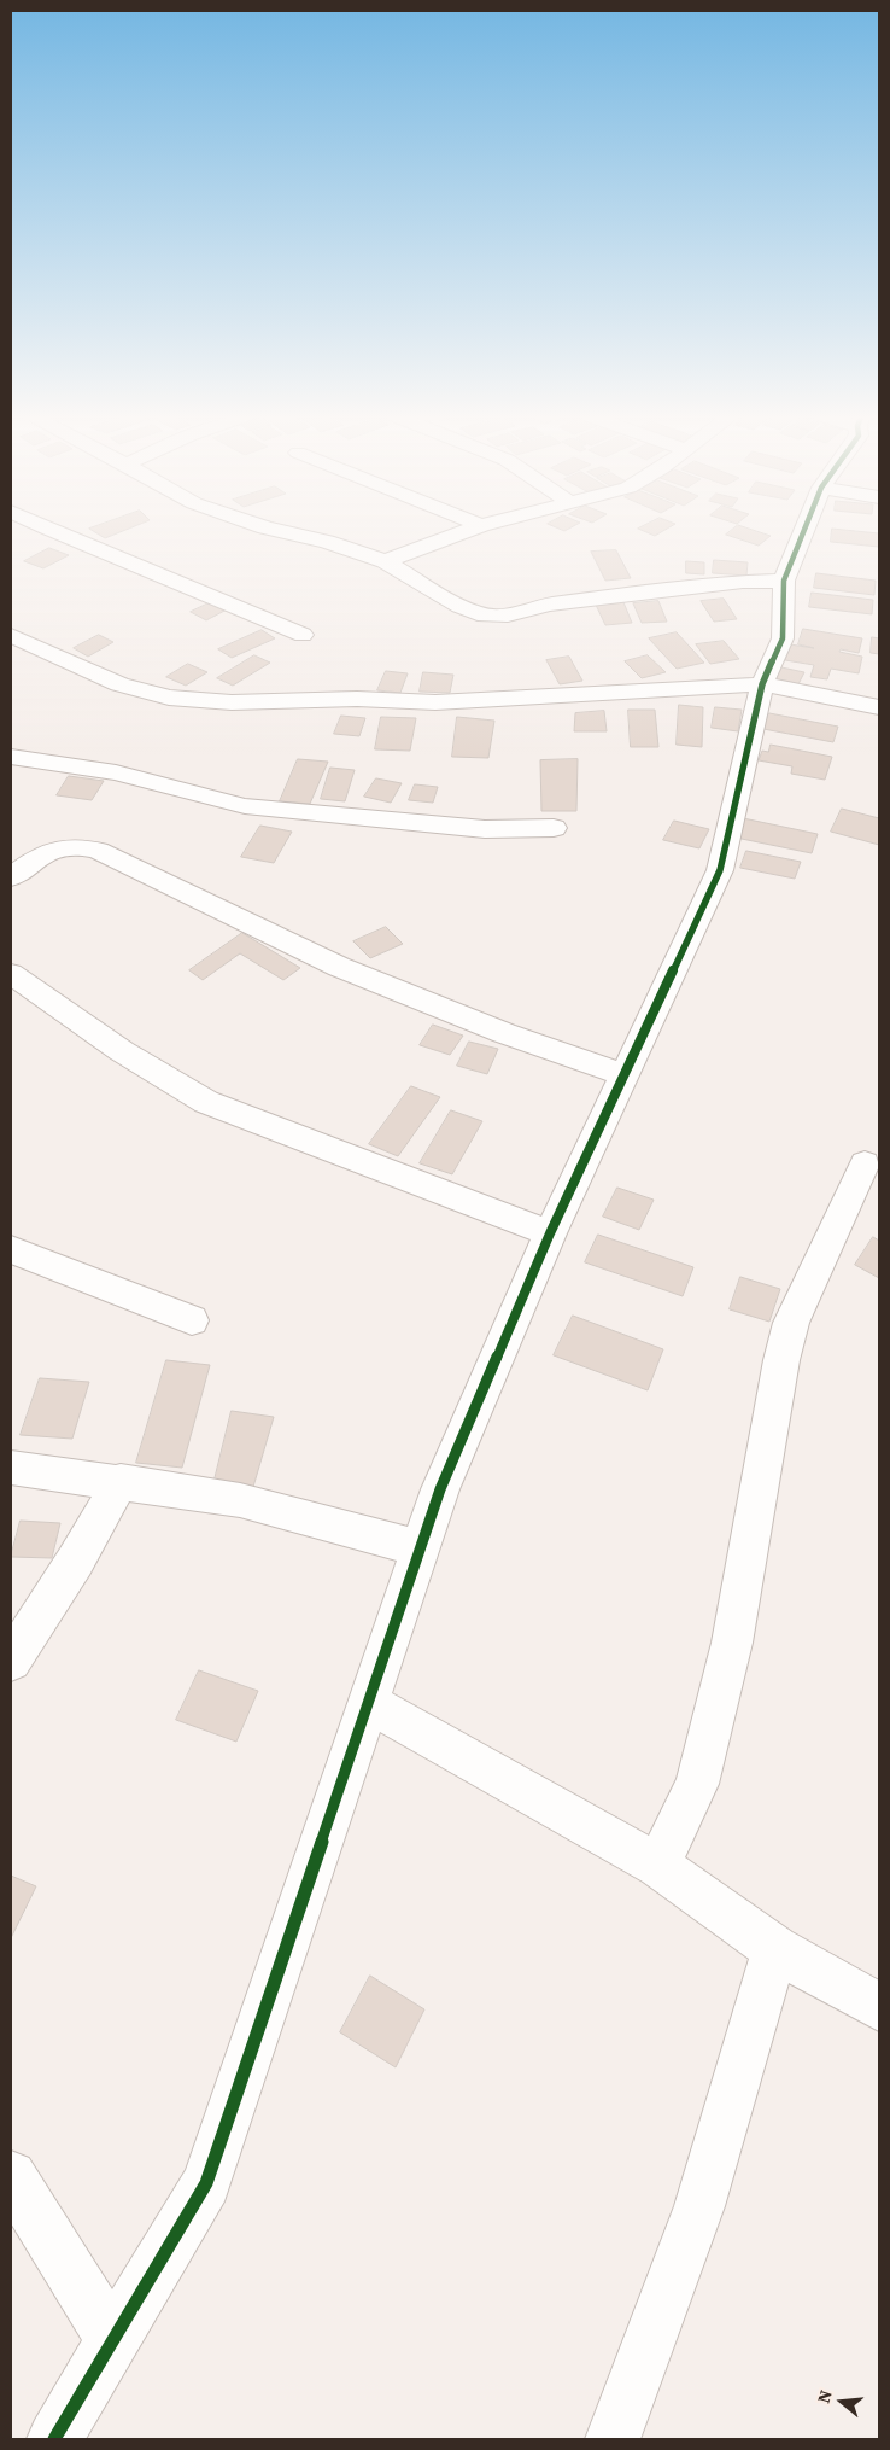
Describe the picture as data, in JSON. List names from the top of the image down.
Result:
{
  "north": "left"
}
